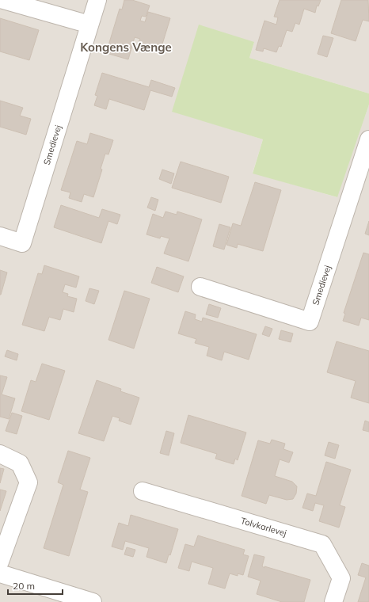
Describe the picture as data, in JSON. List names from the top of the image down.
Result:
{
  "streets": {
    "street": ["Smedievej", "Tolvkarlevej"]
  },
  "districts": ["Kongens Vænge"],
  "scale_bar": "20 m"
}
